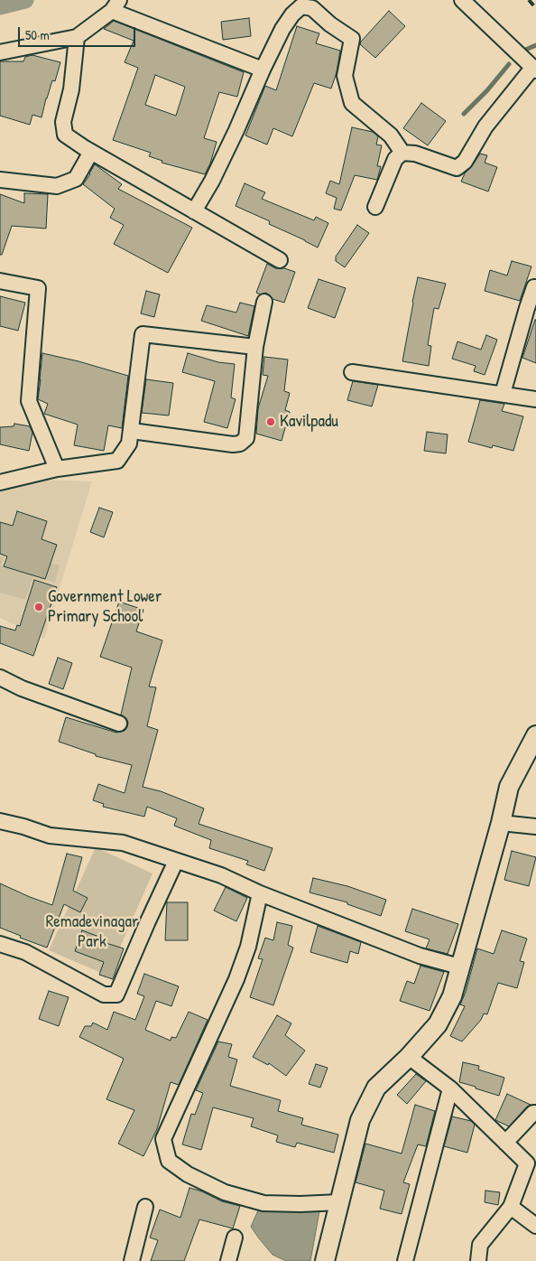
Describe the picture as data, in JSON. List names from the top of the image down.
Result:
{
  "parks": ["Remadevinagar Park"],
  "places": ["Kavilpadu", "Government Lower Primary School"],
  "scale_bar": "50 m"
}
